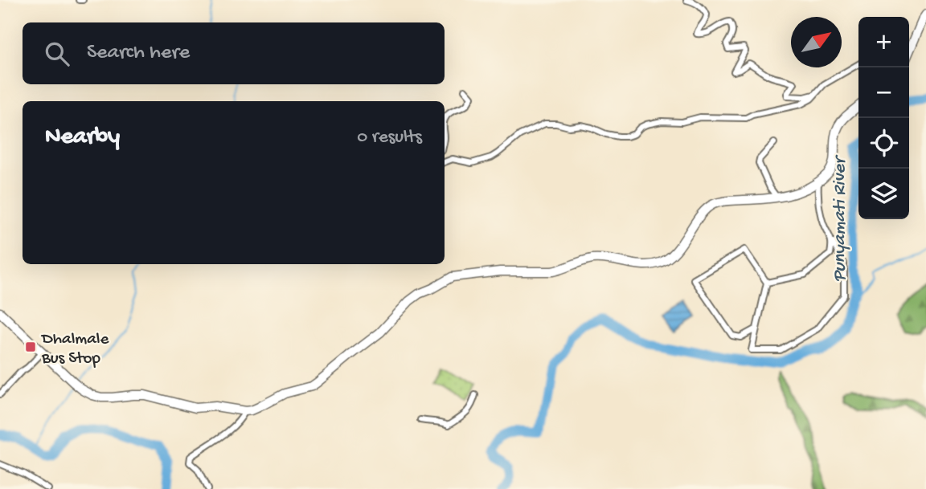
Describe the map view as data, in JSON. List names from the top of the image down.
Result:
{
  "water": ["Punyamati River"],
  "places": {
    "transit": ["Dhalmale Bus Stop"]
  },
  "north": "top right",
  "page": {
    "map_buttons": ["+", "−"],
    "search": "Search here",
    "heading": ["Nearby", "0 results"]
  }
}
